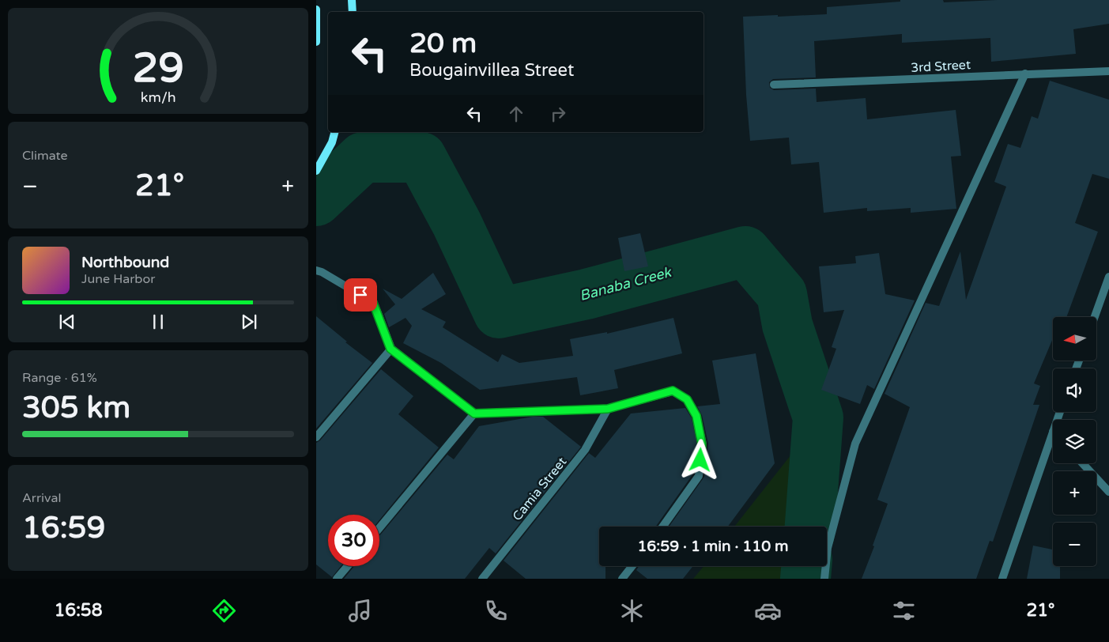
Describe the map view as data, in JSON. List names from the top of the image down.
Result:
{
  "streets": {
    "street": ["3rd Street", "Camia Street"]
  },
  "water": ["Banaba Creek"],
  "north": "left",
  "page": {
    "turn": ["20 m", "Bougainvillea Street"],
    "tile": [
      "Climate",
      ["Range · 61%", "305 km"],
      ["Arrival", "16:59"]
    ],
    "heat": ["−", "21°", "+"],
    "song": ["Northbound", "June Harbor"],
    "map_buttons": ["+", "−"],
    "limit": "30",
    "trip": "16:59 · 1 min · 110 m",
    "tabs": ["16:58", "21°"],
    "gauge": ["29", "km/h"]
  }
}
